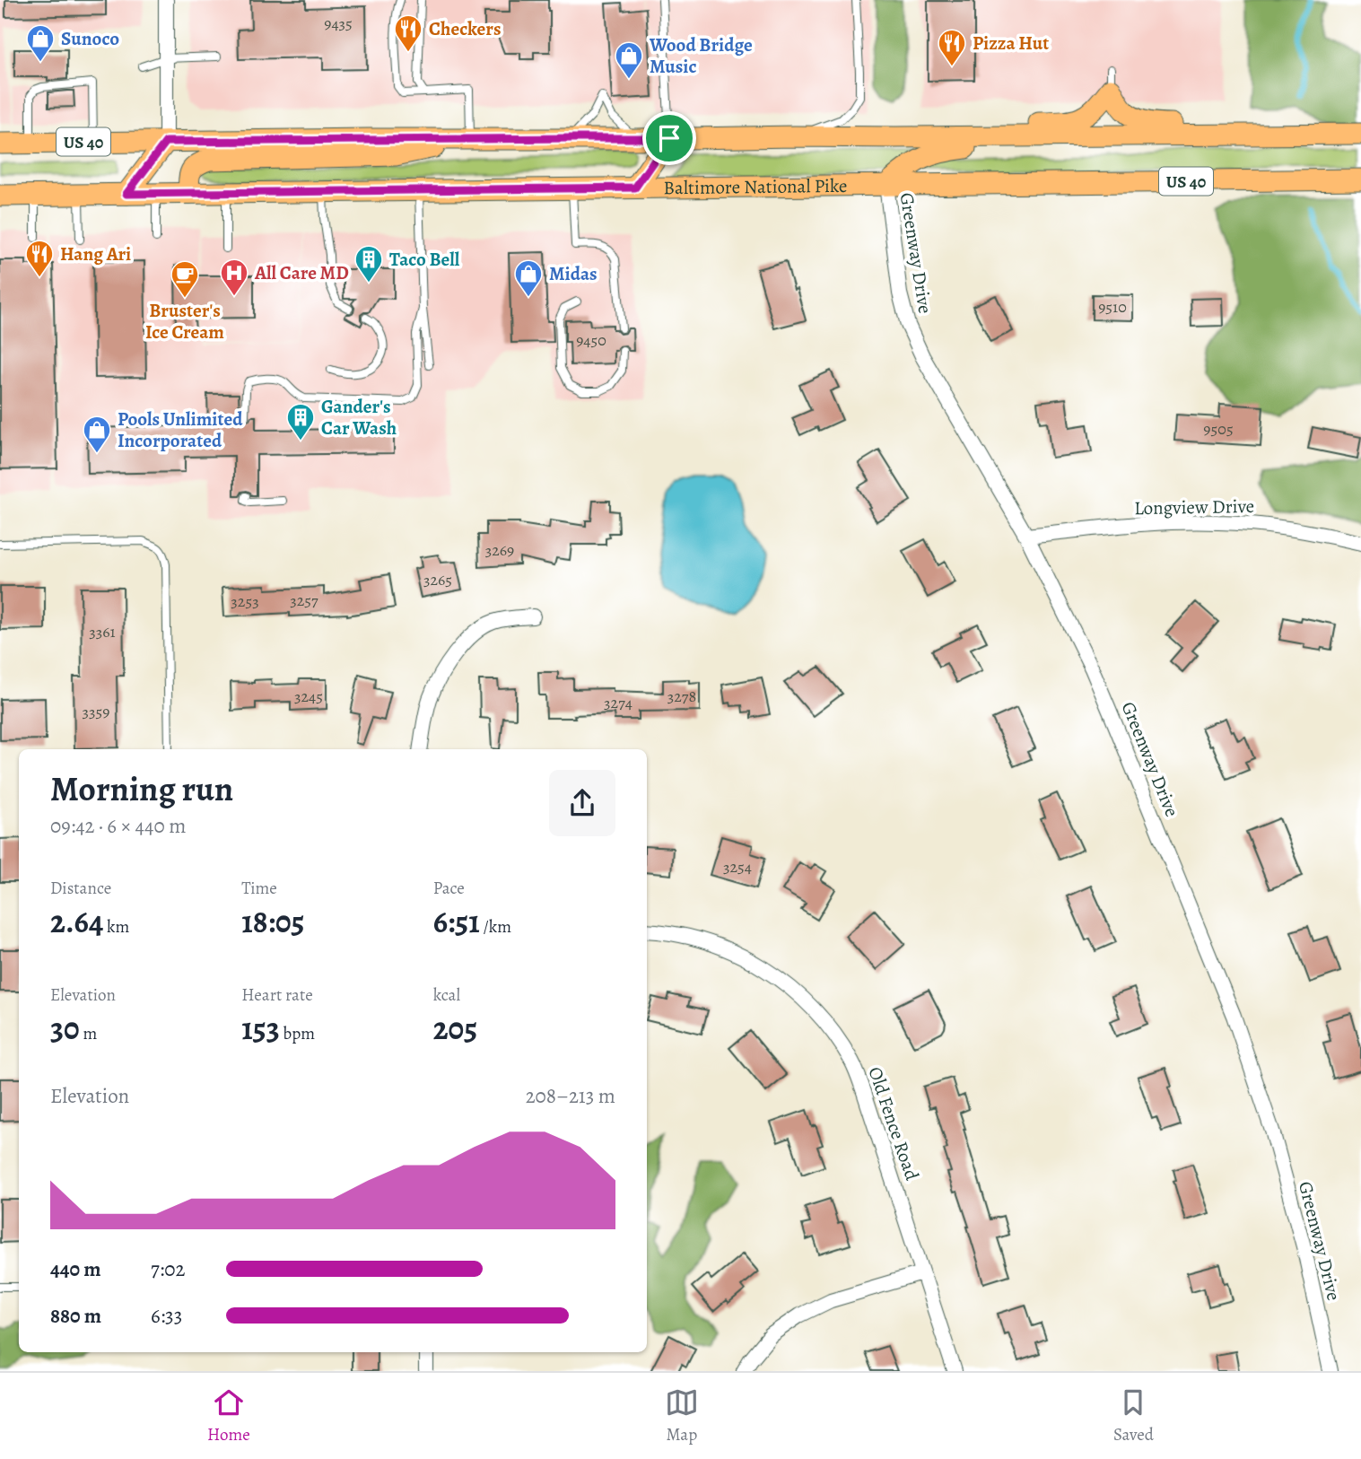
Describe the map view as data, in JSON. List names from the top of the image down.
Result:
{
  "streets": {
    "main road": ["US 40", "Baltimore National Pike"],
    "street": ["Greenway Drive", "Longview Drive", "Old Fence Road"]
  },
  "crossings": [
    ["Baltimore National Pike", "Greenway Drive"],
    ["Greenway Drive", "Longview Drive"]
  ],
  "places": {
    "restaurant": ["Checkers", "Pizza Hut", "Hang Ari"],
    "shop": [
      "Sunoco",
      "Wood Bridge Music",
      "Midas",
      "Pools Unlimited Incorporated"
    ],
    "building": ["Taco Bell", "Gander's Car Wash"],
    "hospital": ["All Care MD"],
    "cafe": ["Bruster's Ice Cream"]
  },
  "house_numbers": [
    "9435",
    "9510",
    "9450",
    "9505",
    "3269",
    "3265",
    "3257",
    "3253",
    "3361",
    "3245",
    "3278",
    "3274",
    "3359",
    "3254"
  ],
  "page": {
    "heading": ["Morning run", "09:42 · 6 × 440 m"],
    "stats": [
      ["Distance", "2.64 km"],
      ["Time", "18:05"],
      ["Pace", "6:51 /km"],
      ["Elevation", "30 m"],
      ["Heart rate", "153 bpm"],
      ["kcal", "205"]
    ],
    "chart": ["Elevation", "208–213 m"],
    "list": [
      {
        "name": "440 m",
        "note": "7:02"
      },
      {
        "name": "880 m",
        "note": "6:33"
      }
    ],
    "tabs": ["Home", "Map", "Saved"]
  }
}
